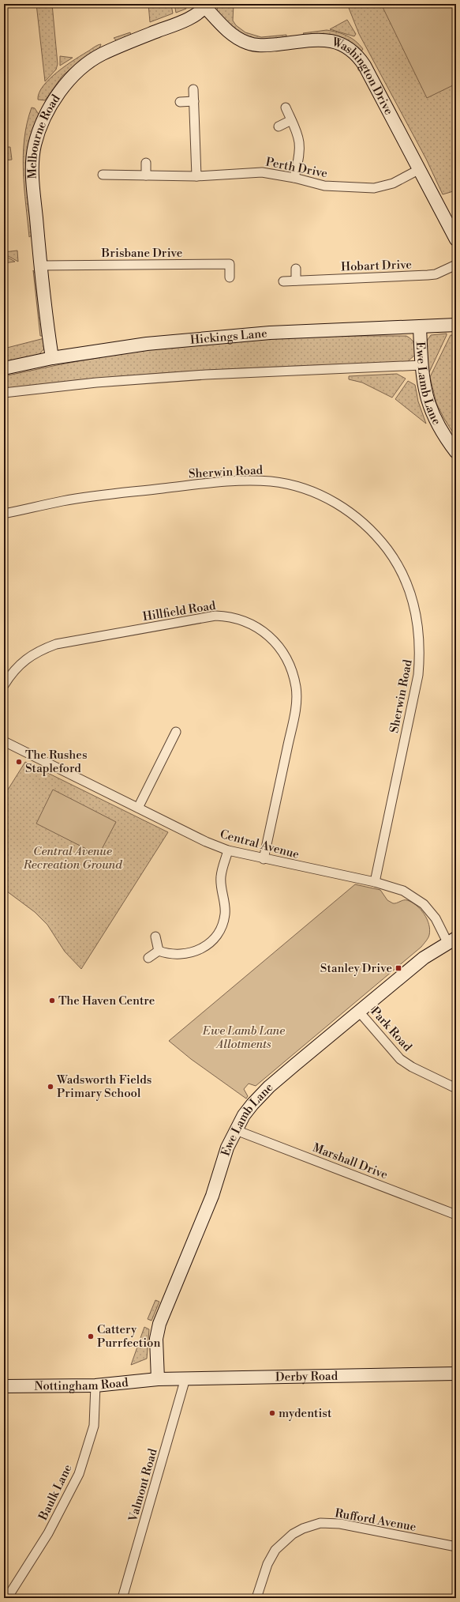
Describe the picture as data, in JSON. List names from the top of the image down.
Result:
{
  "streets": {
    "street": [
      "Washington Drive",
      "Melbourne Road",
      "Perth Drive",
      "Brisbane Drive",
      "Hobart Drive",
      "Hickings Lane",
      "Ewe Lamb Lane",
      "Sherwin Road",
      "Hillfield Road",
      "Central Avenue",
      "Park Road",
      "Marshall Drive",
      "Derby Road",
      "Nottingham Road",
      "Valmont Road",
      "Baulk Lane",
      "Rufford Avenue"
    ]
  },
  "crossings": [
    ["Washington Drive", "Melbourne Road"],
    ["Washington Drive", "Perth Drive"],
    ["Melbourne Road", "Brisbane Drive"],
    ["Melbourne Road", "Hickings Lane"],
    ["Hickings Lane", "Ewe Lamb Lane"],
    ["Ewe Lamb Lane", "Central Avenue"],
    ["Ewe Lamb Lane", "Park Road"],
    ["Ewe Lamb Lane", "Marshall Drive"],
    ["Ewe Lamb Lane", "Derby Road"],
    ["Ewe Lamb Lane", "Nottingham Road"],
    ["Sherwin Road", "Central Avenue"],
    ["Hillfield Road", "Central Avenue"],
    ["Derby Road", "Nottingham Road"],
    ["Derby Road", "Valmont Road"],
    ["Nottingham Road", "Baulk Lane"]
  ],
  "parks": ["Central Avenue Recreation Ground", "Ewe Lamb Lane Allotments"],
  "places": {
    "other": [
      "The Rushes Stapleford",
      "The Haven Centre",
      "Wadsworth Fields Primary School",
      "Cattery Purrfection",
      "mydentist"
    ],
    "transit": ["Stanley Drive"]
  }
}
